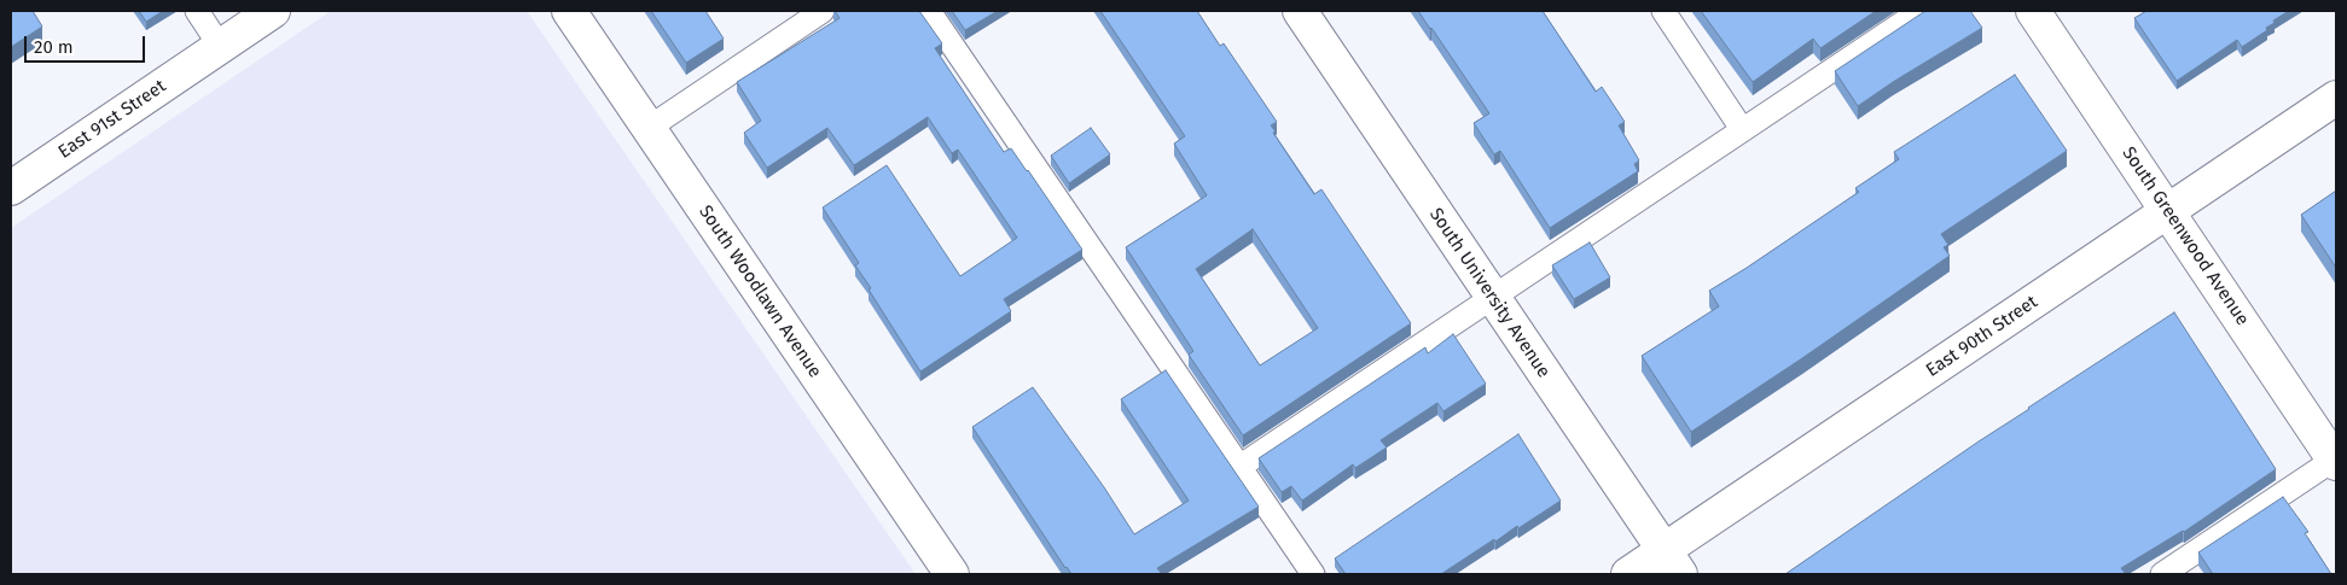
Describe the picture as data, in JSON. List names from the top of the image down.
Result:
{
  "streets": {
    "street": [
      "East 91st Street",
      "South Greenwood Avenue",
      "South Woodlawn Avenue",
      "South University Avenue",
      "East 90th Street"
    ]
  },
  "crossings": [
    ["South Greenwood Avenue", "East 90th Street"],
    ["South University Avenue", "East 90th Street"]
  ],
  "scale_bar": "20 m"
}
